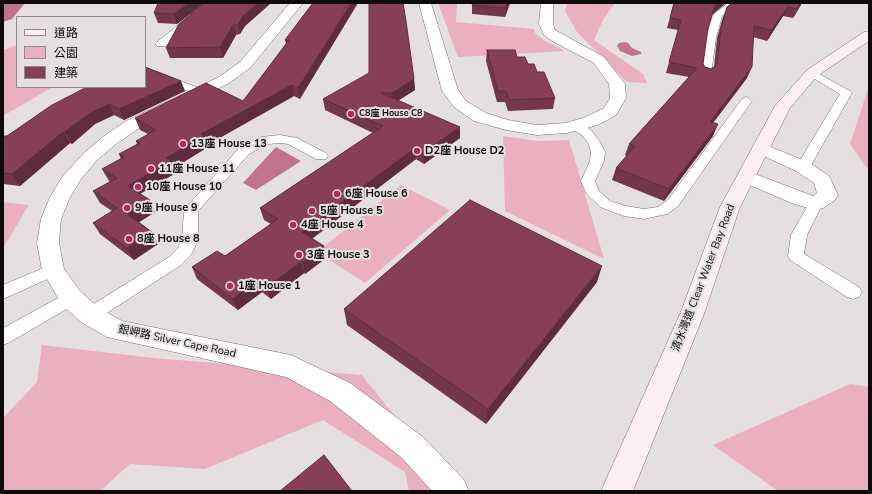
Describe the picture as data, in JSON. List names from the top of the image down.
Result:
{
  "streets": {
    "main road": ["清水灣道 Clear Water Bay Road"],
    "street": ["銀岬路 Silver Cape Road"]
  },
  "places": [
    "C8座 House C8",
    "13座 House 13",
    "D2座 House D2",
    "11座 House 11",
    "10座 House 10",
    "6座 House 6",
    "9座 House 9",
    "5座 House 5",
    "4座 House 4",
    "8座 House 8",
    "3座 House 3",
    "1座 House 1"
  ],
  "legend": ["道路", "公園", "建築"]
}
